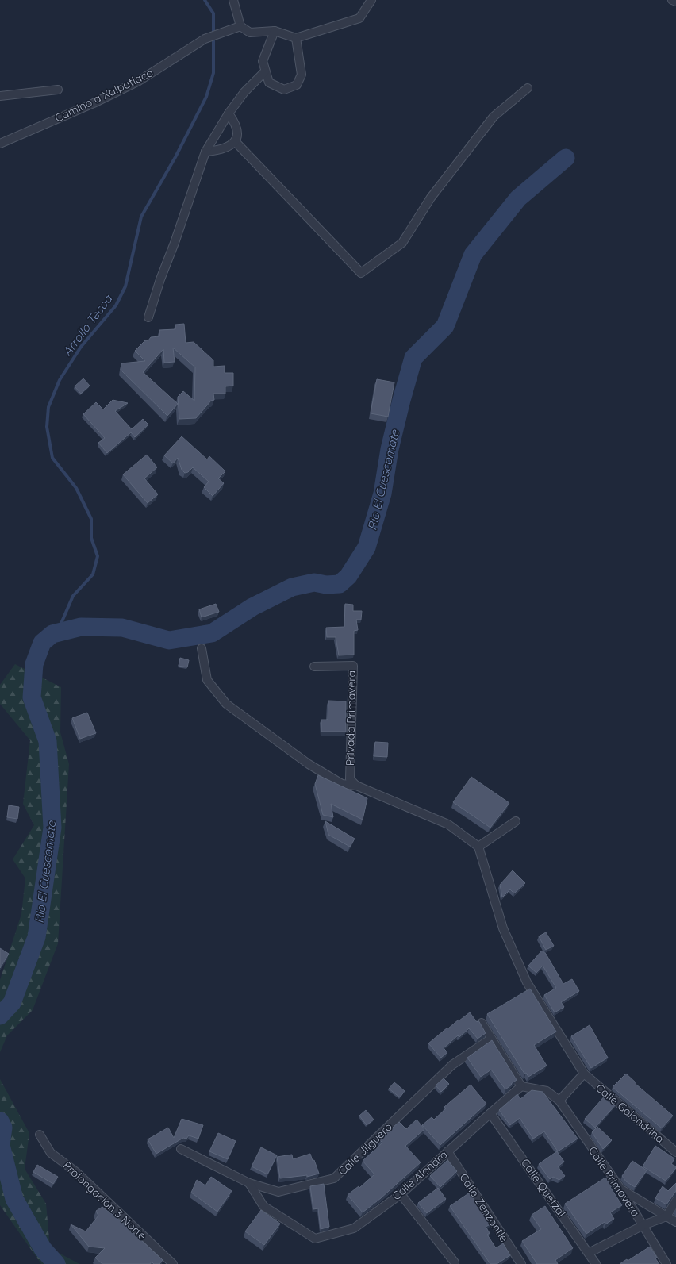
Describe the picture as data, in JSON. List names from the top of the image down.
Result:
{
  "streets": {
    "street": [
      "Camino a Xalpatlaco",
      "Privada Primavera",
      "Calle Golondrina",
      "Calle Jilguero",
      "Calle Alondra",
      "Calle Primavera",
      "Calle Quetzal",
      "Prolongación 3 Norte",
      "Calle Zenzontle"
    ]
  },
  "crossings": [
    ["Calle Jilguero", "Calle Alondra"],
    ["Calle Alondra", "Calle Quetzal"],
    ["Calle Alondra", "Calle Zenzontle"]
  ],
  "water": ["Arrollo Tecoa", "Rio El Cuescomate"]
}
